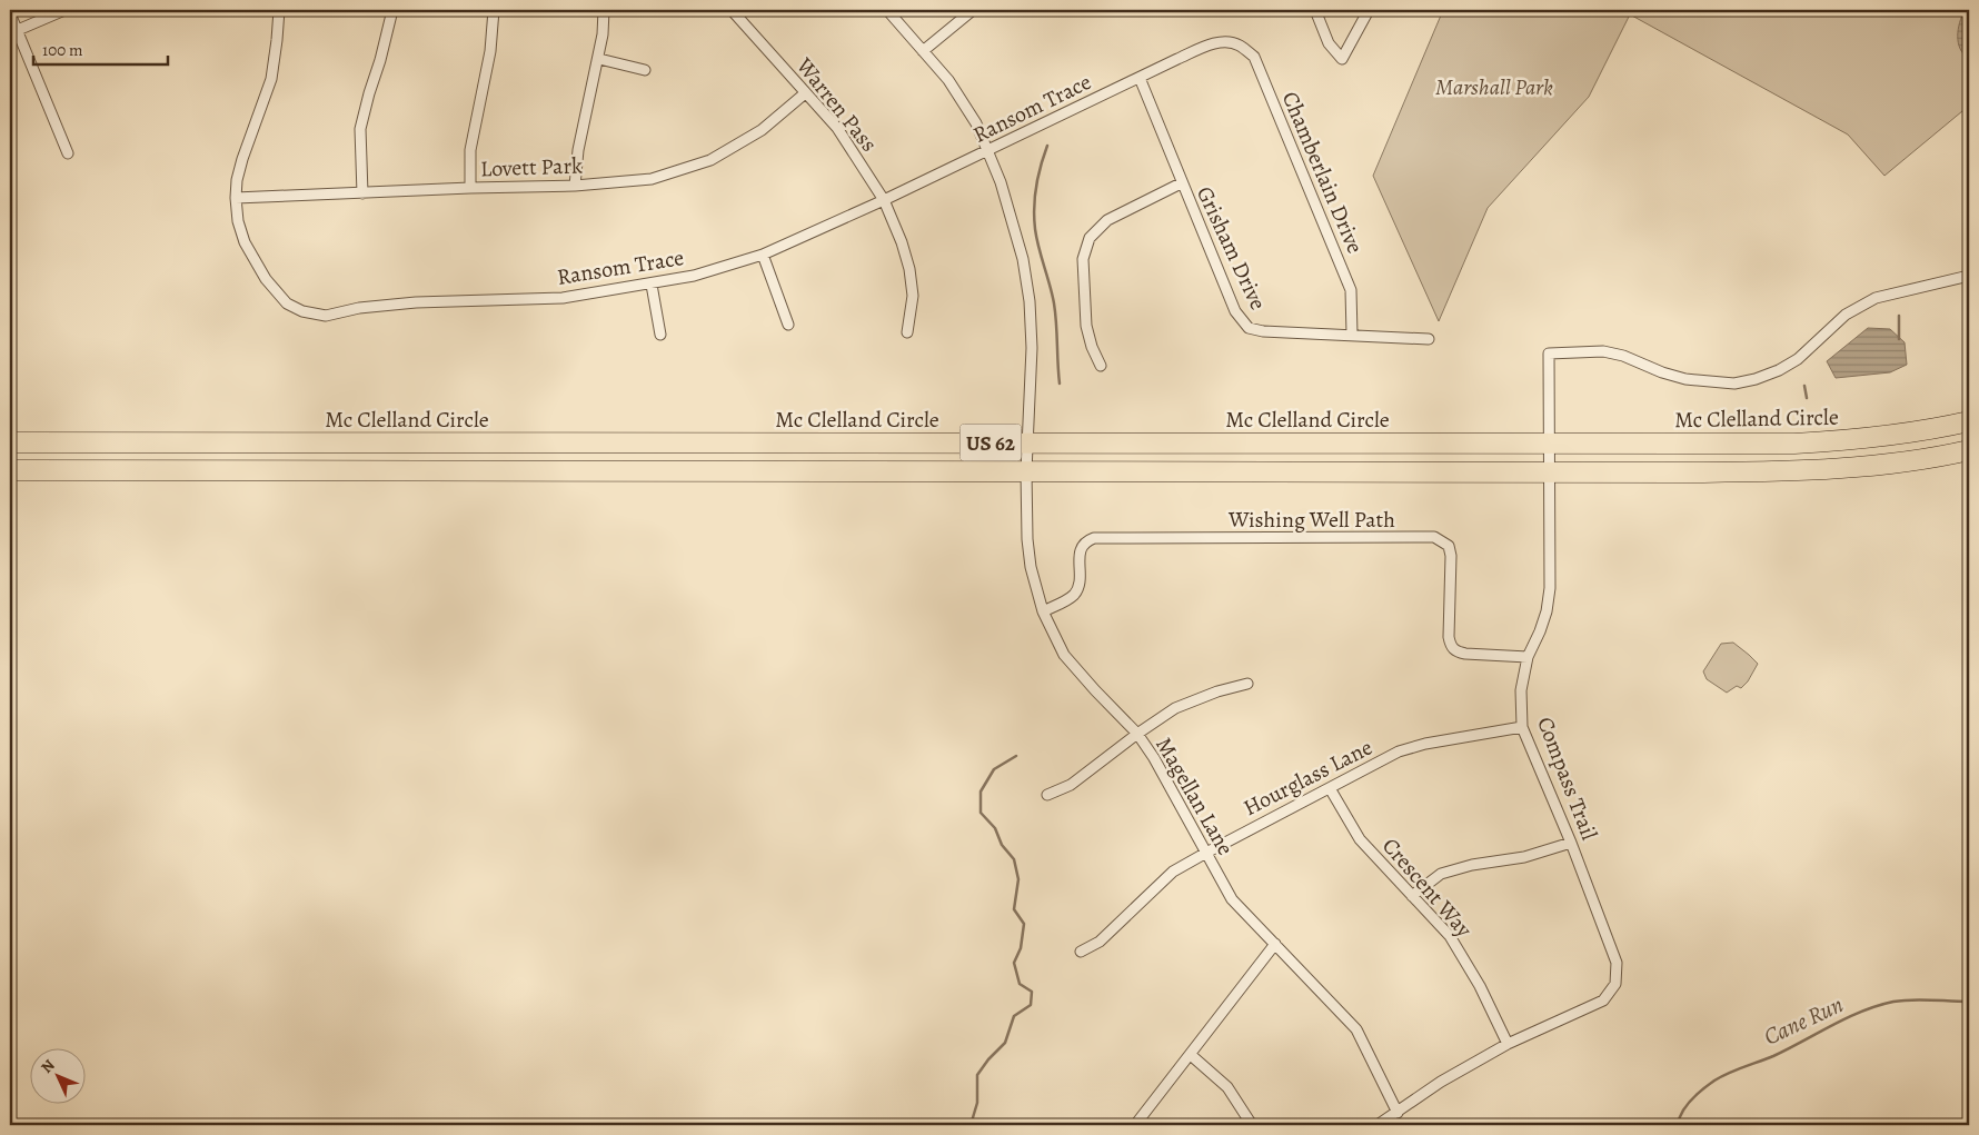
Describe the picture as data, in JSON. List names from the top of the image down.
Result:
{
  "streets": {
    "highway": ["Mc Clelland Circle", "US 62"],
    "street": [
      "Warren Pass",
      "Ransom Trace",
      "Lovett Park",
      "Chamberlain Drive",
      "Grisham Drive",
      "Wishing Well Path",
      "Hourglass Lane",
      "Compass Trail",
      "Magellan Lane",
      "Crescent Way"
    ]
  },
  "crossings": [
    ["Warren Pass", "Ransom Trace"],
    ["Warren Pass", "Lovett Park"],
    ["Ransom Trace", "Lovett Park"],
    ["Ransom Trace", "Chamberlain Drive"],
    ["Ransom Trace", "Grisham Drive"],
    ["Ransom Trace", "Magellan Lane"],
    ["Chamberlain Drive", "Grisham Drive"],
    ["Mc Clelland Circle", "Compass Trail"],
    ["Mc Clelland Circle", "Magellan Lane"],
    ["US 62", "Compass Trail"],
    ["US 62", "Magellan Lane"],
    ["Wishing Well Path", "Compass Trail"],
    ["Wishing Well Path", "Magellan Lane"],
    ["Hourglass Lane", "Compass Trail"],
    ["Hourglass Lane", "Magellan Lane"],
    ["Hourglass Lane", "Crescent Way"],
    ["Compass Trail", "Crescent Way"]
  ],
  "water": ["Cane Run"],
  "parks": ["Marshall Park"],
  "scale_bar": "100 m",
  "north": "top left"
}
